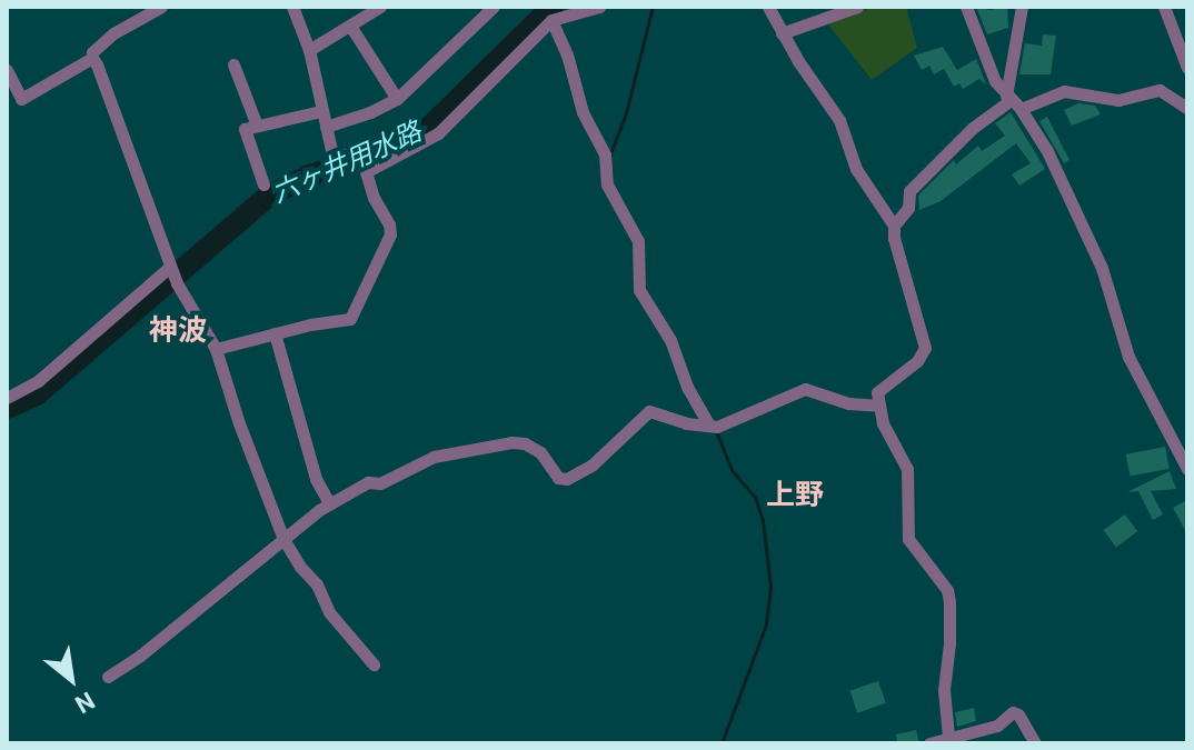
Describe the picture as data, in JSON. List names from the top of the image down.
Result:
{
  "districts": ["神波", "上野"],
  "water": ["六ヶ井用水路"],
  "north": "bottom right"
}
